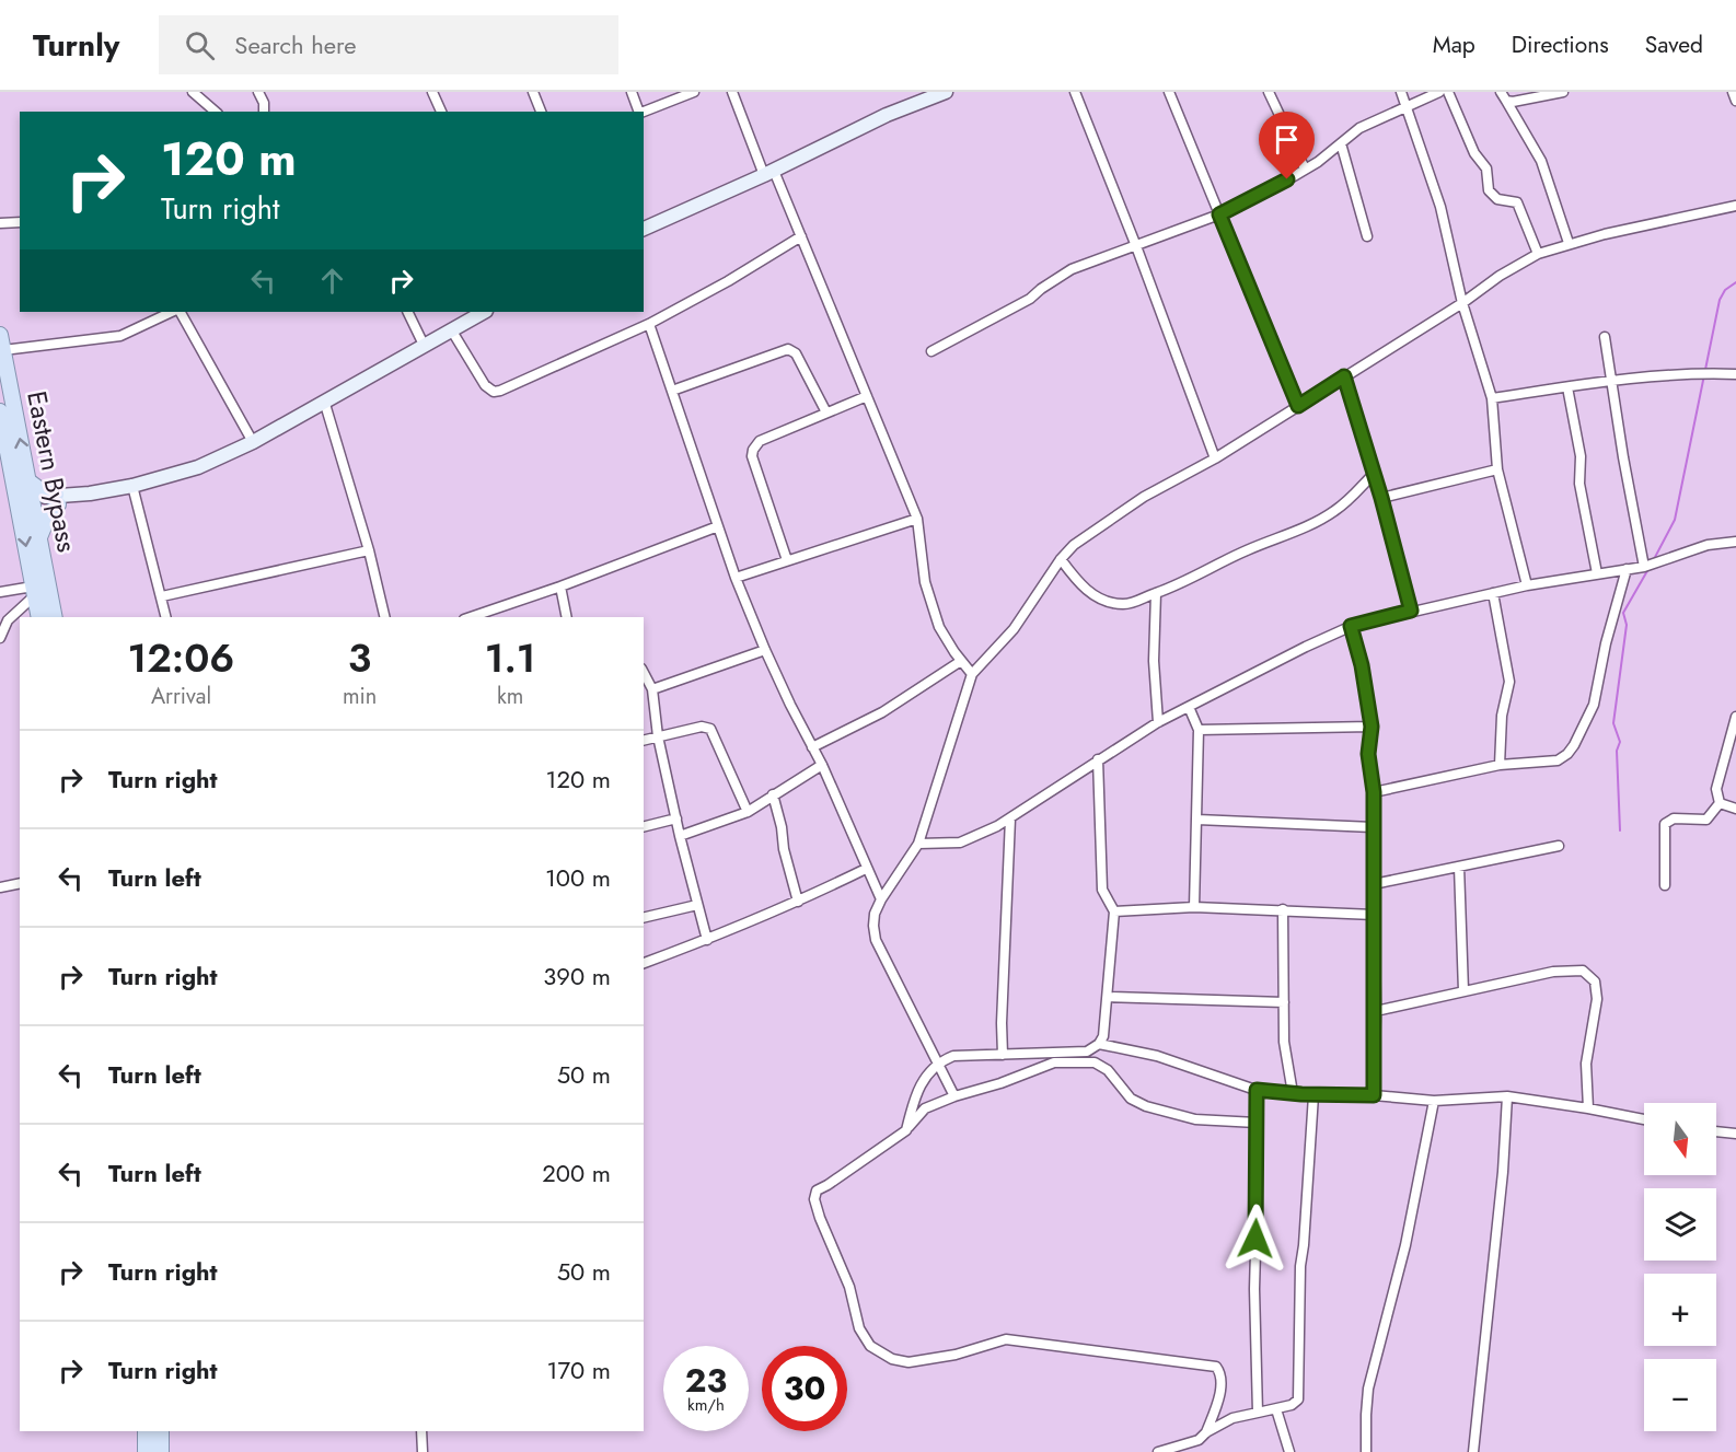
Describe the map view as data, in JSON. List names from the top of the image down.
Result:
{
  "streets": {
    "main road": ["Eastern Bypass"]
  },
  "north": "bottom",
  "page": {
    "header": "Turnly",
    "search": "Search here",
    "nav": ["Map", "Directions", "Saved"],
    "turn": ["120 m", "Turn right"],
    "eta": [
      "12:06",
      "Arrival",
      "3",
      "min",
      "1.1",
      "km"
    ],
    "list": [
      {
        "name": "Turn right",
        "value": "120 m"
      },
      {
        "name": "Turn left",
        "value": "100 m"
      },
      {
        "name": "Turn right",
        "value": "390 m"
      },
      {
        "name": "Turn left",
        "value": "50 m"
      },
      {
        "name": "Turn left",
        "value": "200 m"
      },
      {
        "name": "Turn right",
        "value": "50 m"
      },
      {
        "name": "Turn right",
        "value": "170 m"
      }
    ],
    "map_buttons": ["+", "−"],
    "speed": "23 km/h",
    "limit": "30"
  }
}
